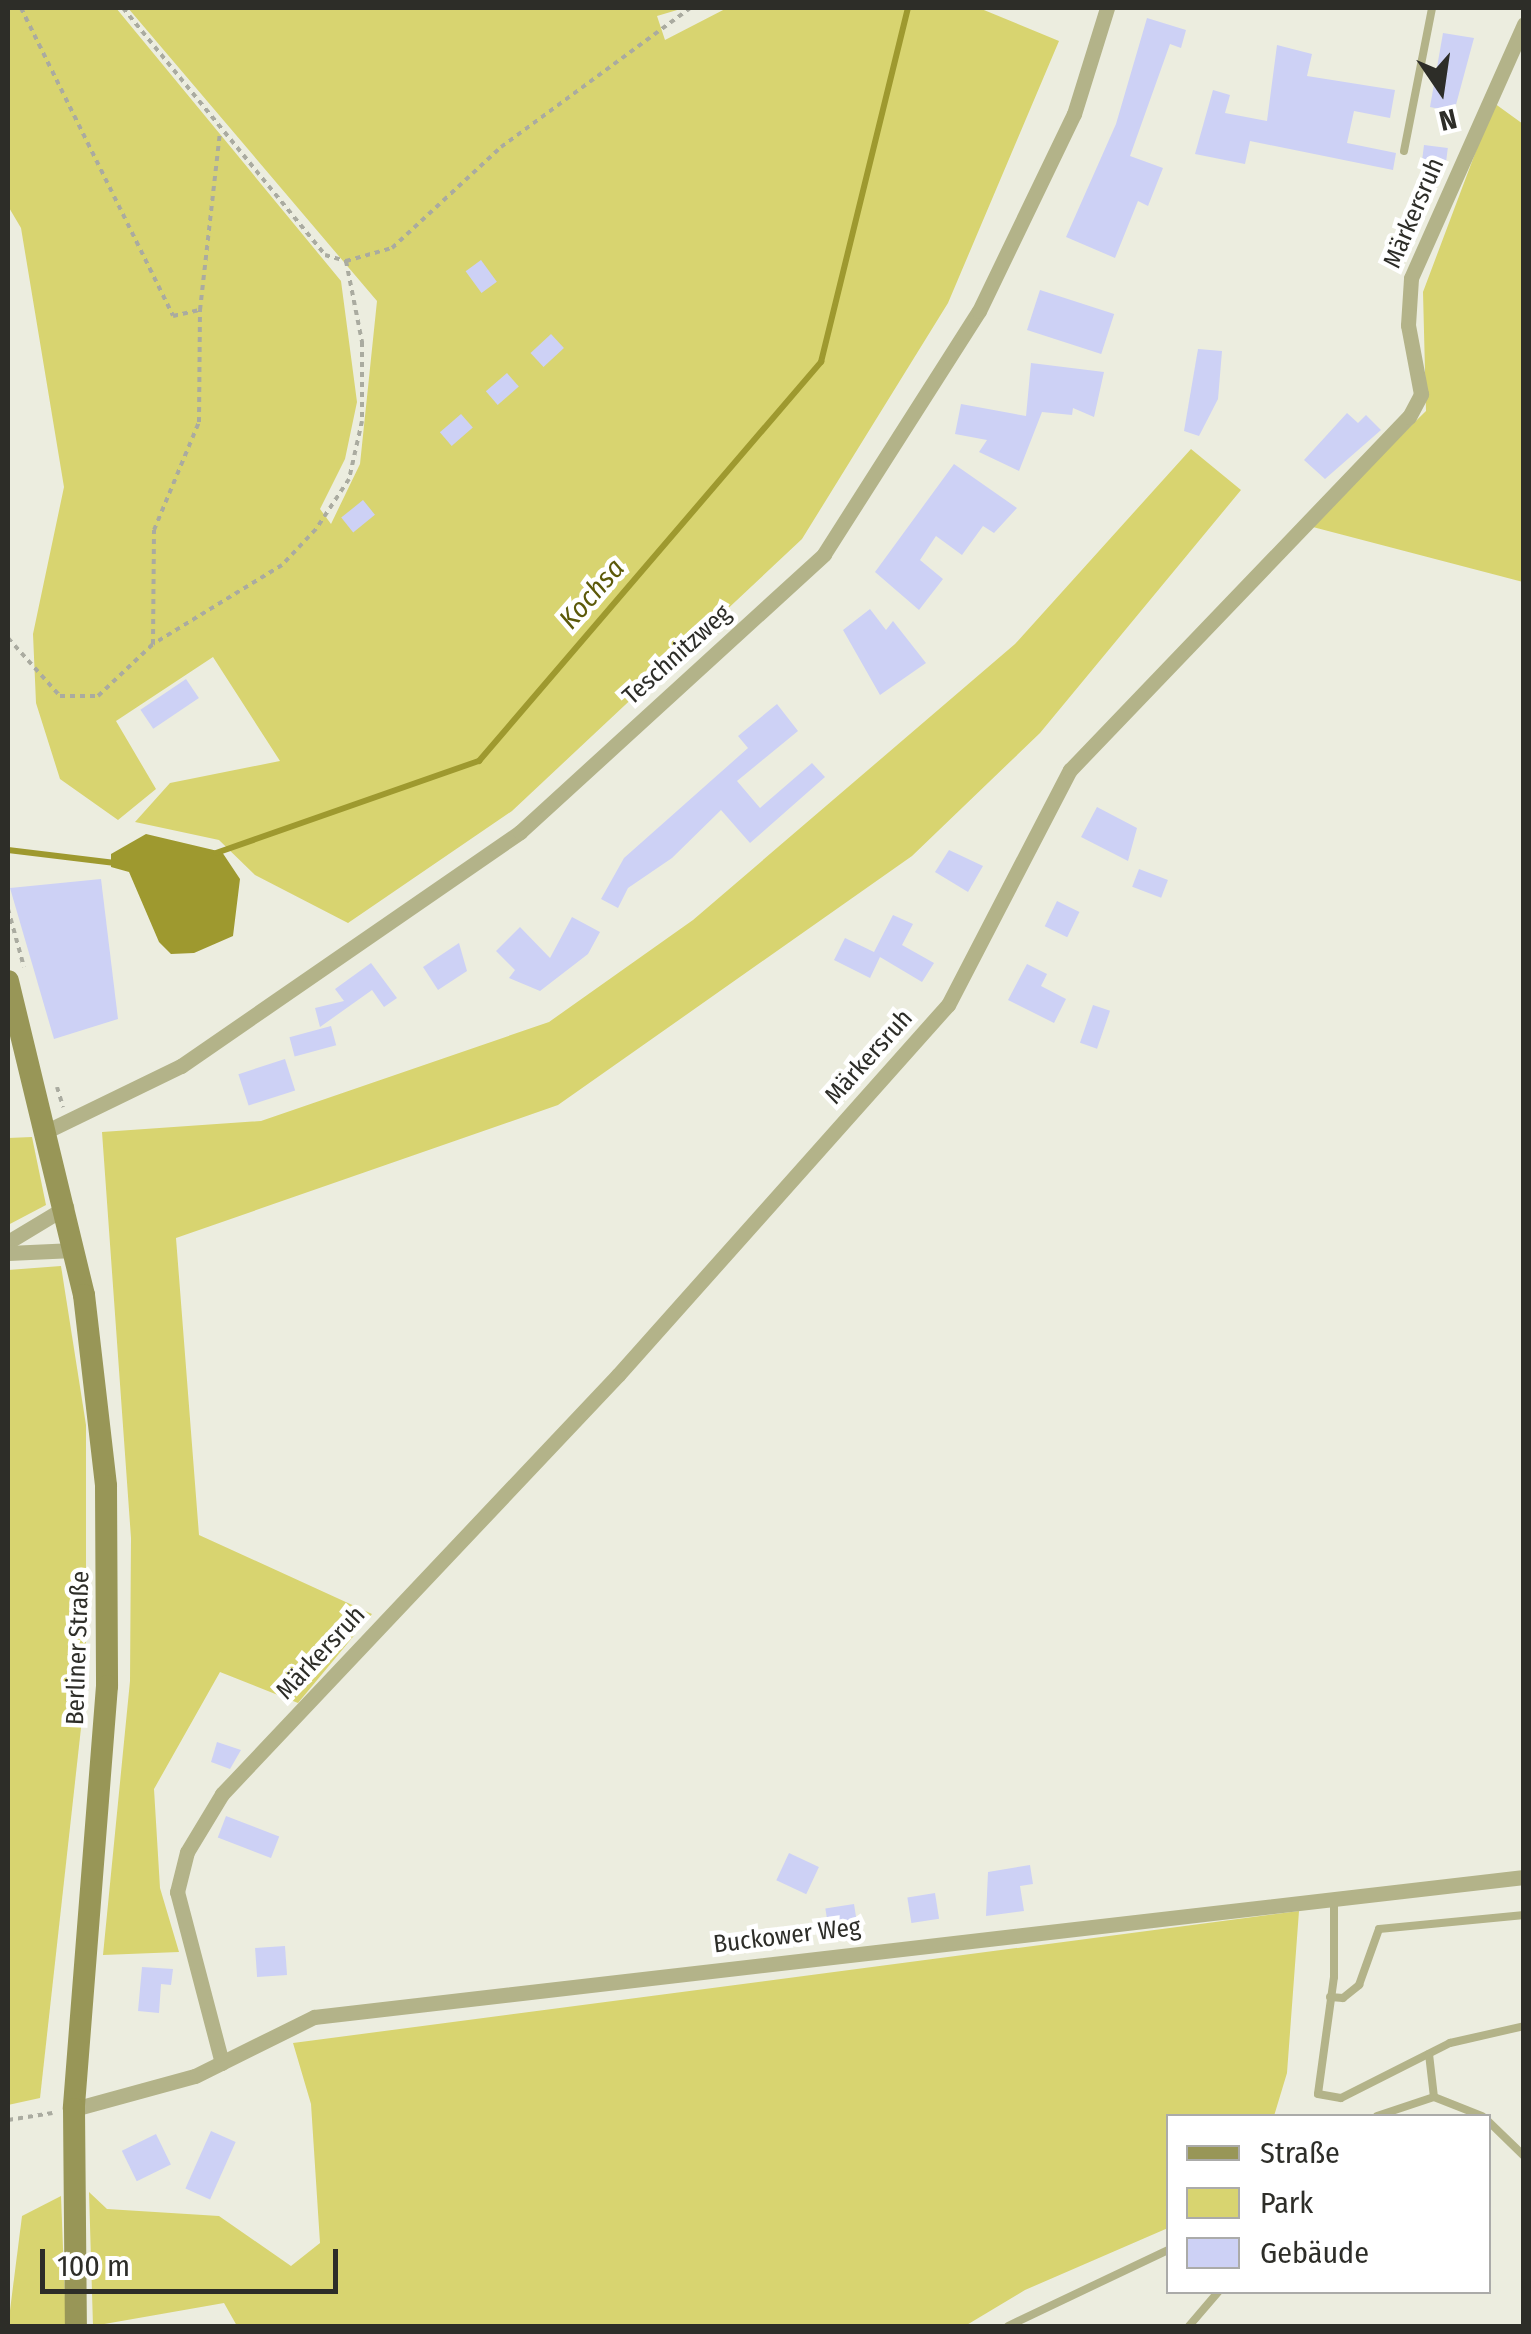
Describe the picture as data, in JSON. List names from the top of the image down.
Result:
{
  "streets": {
    "main road": ["Berliner Straße"],
    "street": ["Märkersruh", "Teschnitzweg", "Buckower Weg"]
  },
  "crossings": [
    ["Märkersruh", "Buckower Weg"],
    ["Teschnitzweg", "Berliner Straße"],
    ["Berliner Straße", "Buckower Weg"]
  ],
  "water": ["Kochsa"],
  "legend": ["Straße", "Park", "Gebäude"],
  "scale_bar": "100 m",
  "north": "bottom"
}
